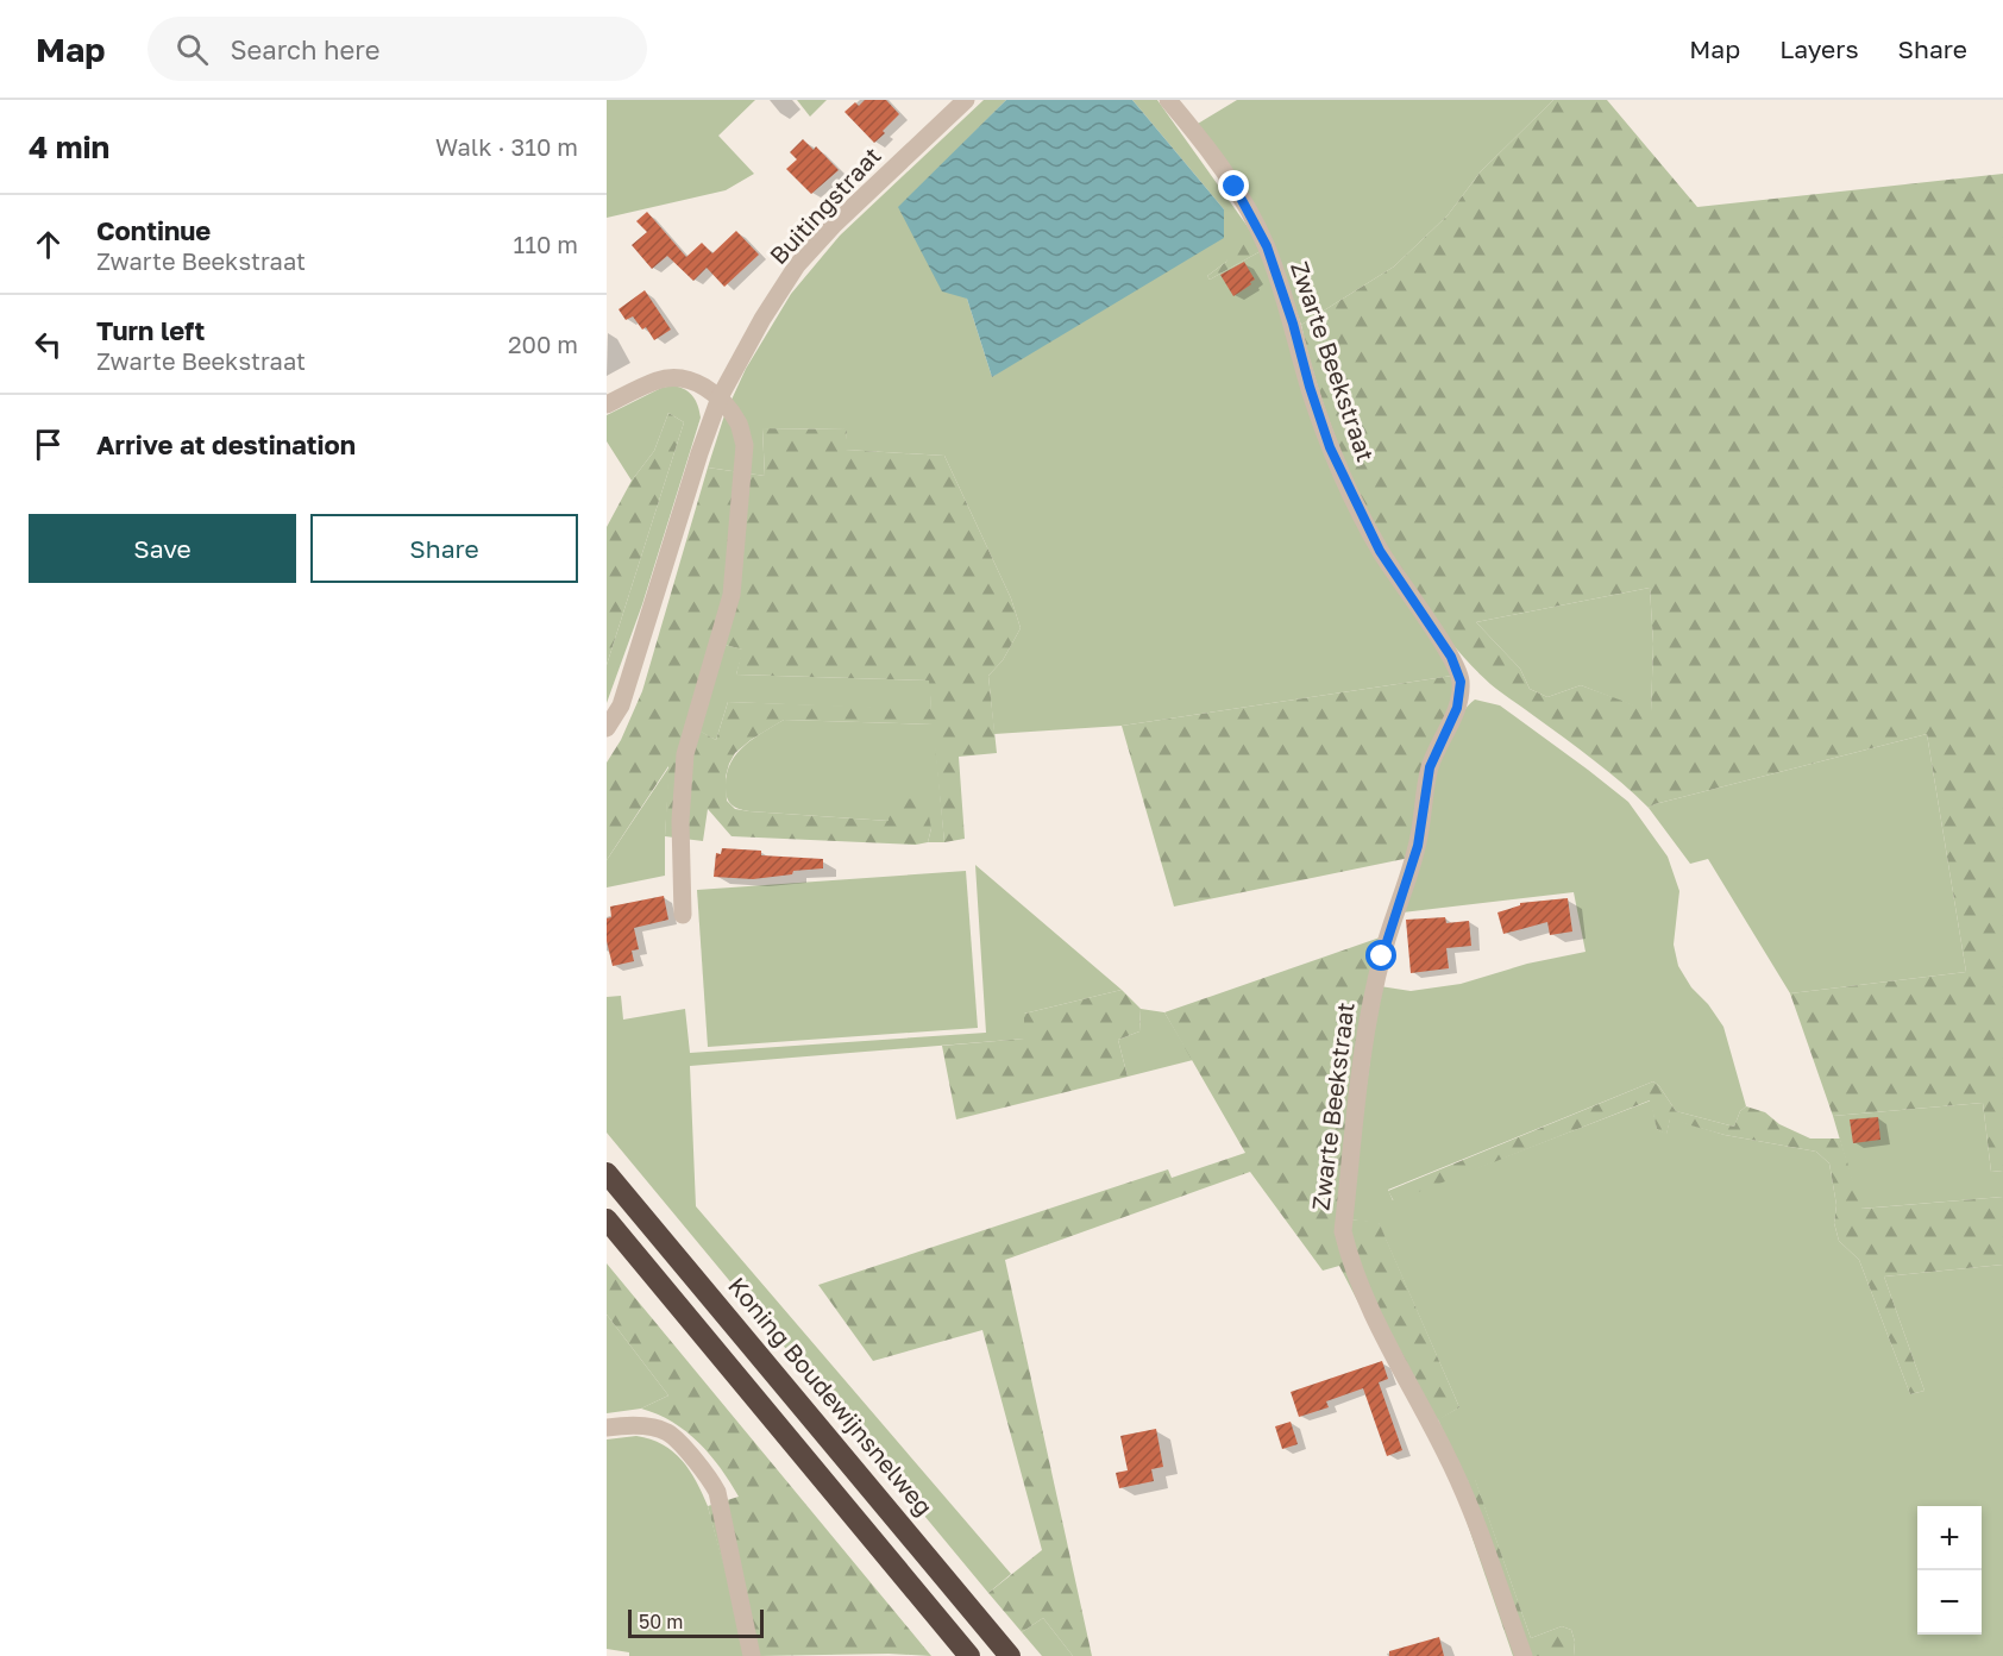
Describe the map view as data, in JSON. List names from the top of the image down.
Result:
{
  "streets": {
    "highway": ["Koning Boudewijnsnelweg"],
    "street": ["Buitingstraat", "Zwarte Beekstraat"]
  },
  "scale_bar": "50 m",
  "page": {
    "header": "Map",
    "search": "Search here",
    "nav": ["Map", "Layers", "Share"],
    "heading": ["4 min", "Walk · 310 m"],
    "list": [
      ["Continue", "Zwarte Beekstraat", "110 m"],
      ["Turn left", "Zwarte Beekstraat", "200 m"],
      "Arrive at destination"
    ],
    "buttons": ["Save", "Share"],
    "map_buttons": ["+", "−"],
    "scale": "50 m"
  }
}
